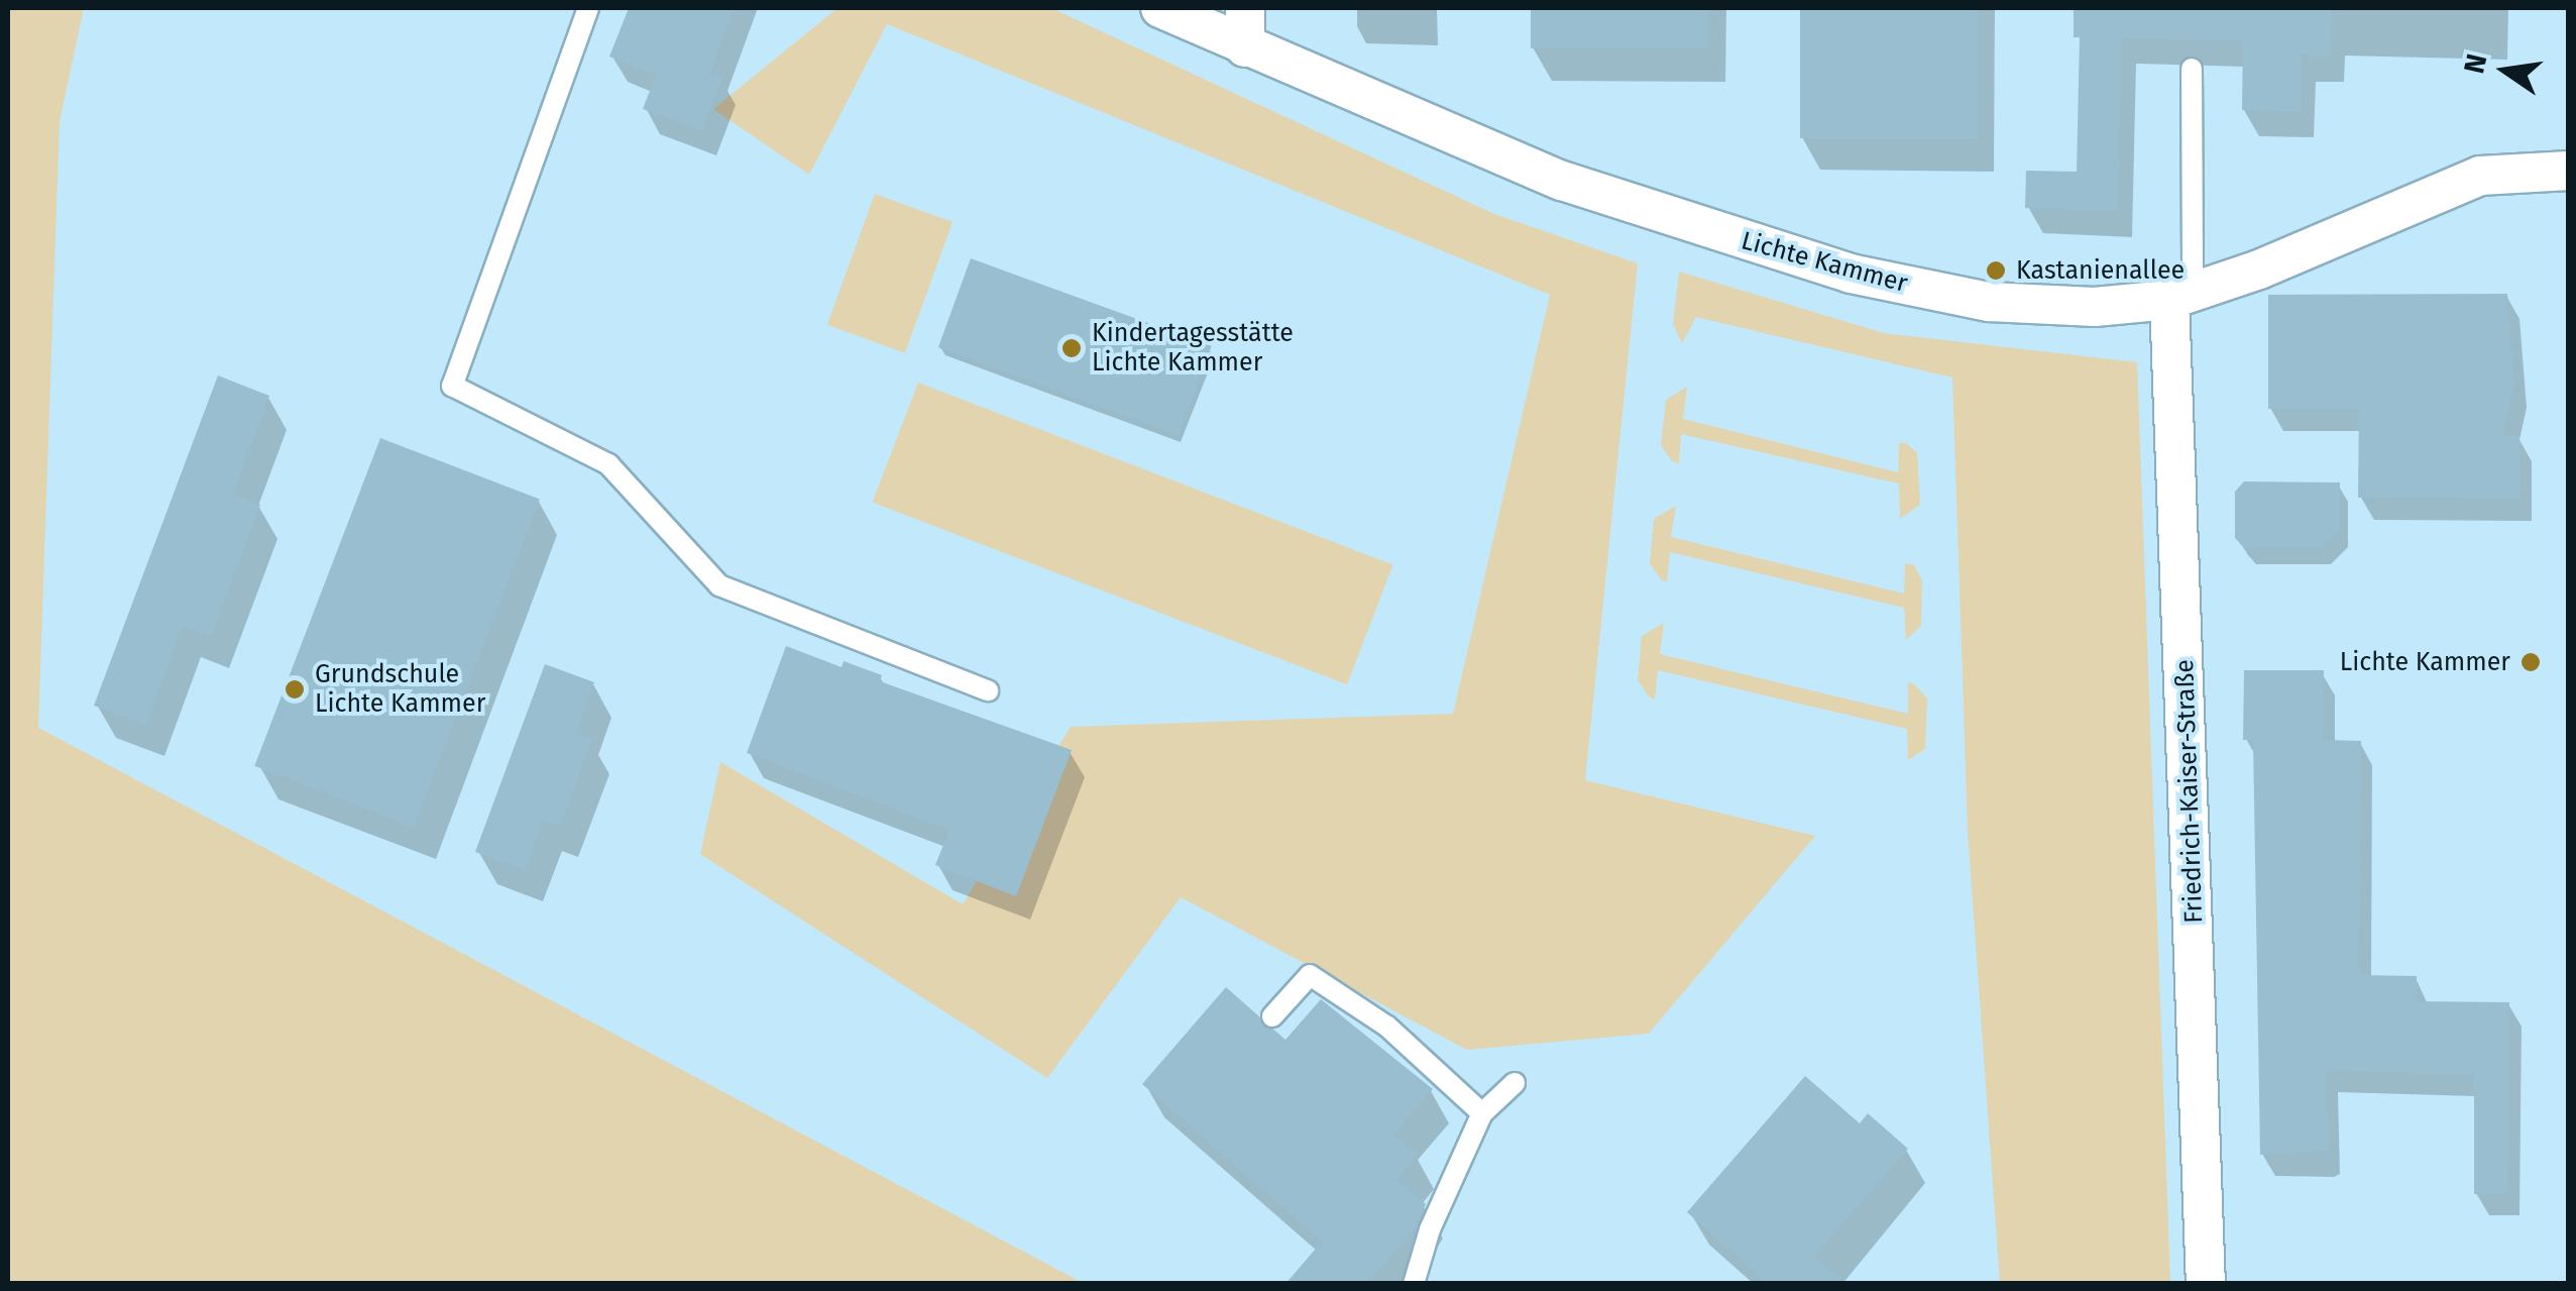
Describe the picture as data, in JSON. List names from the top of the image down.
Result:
{
  "streets": {
    "street": ["Lichte Kammer", "Friedrich-Kaiser-Straße"]
  },
  "crossings": [
    ["Lichte Kammer", "Friedrich-Kaiser-Straße"]
  ],
  "places": [
    "Kastanienallee",
    "Kindertagesstätte Lichte Kammer",
    "Lichte Kammer",
    "Grundschule Lichte Kammer"
  ],
  "north": "left"
}
